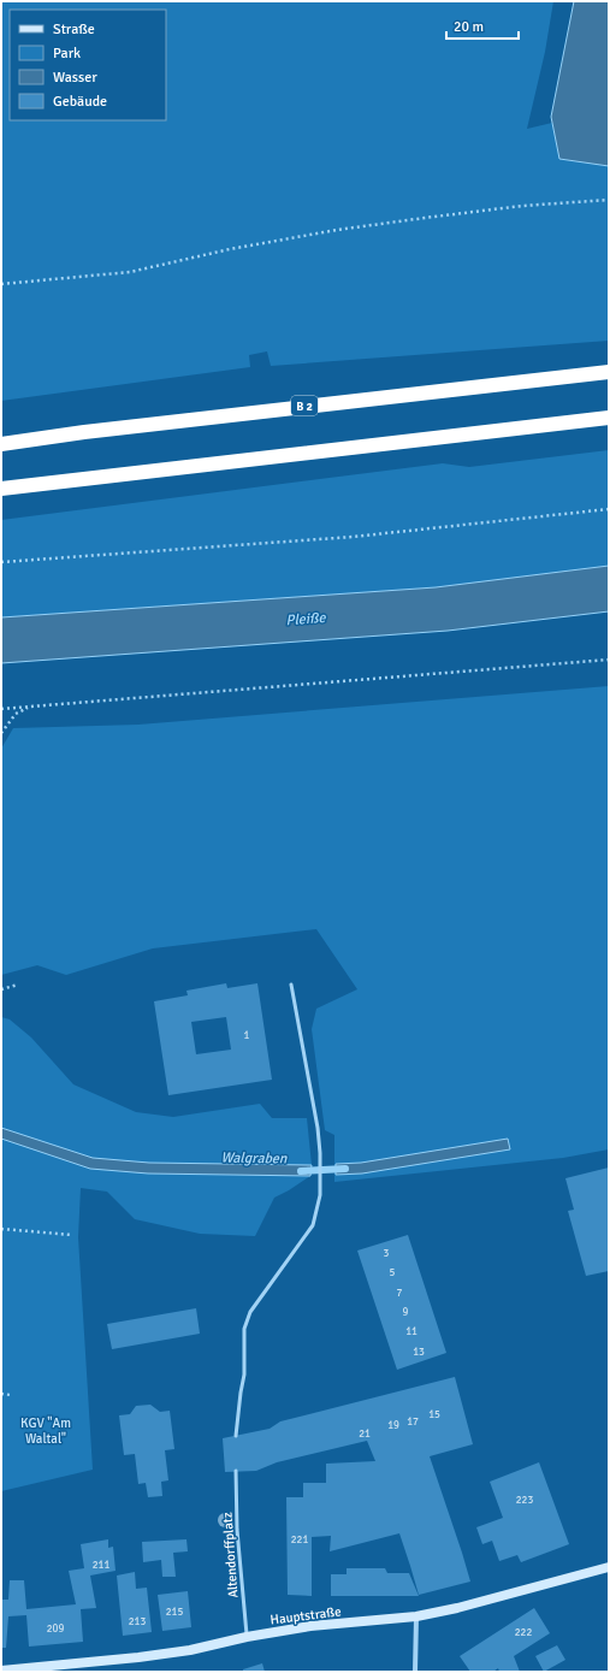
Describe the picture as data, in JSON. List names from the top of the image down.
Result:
{
  "streets": {
    "highway": ["B 2"],
    "main road": ["Hauptstraße"],
    "lane": ["Altendorffplatz"]
  },
  "crossings": [
    ["Altendorffplatz", "Hauptstraße"]
  ],
  "water": ["Pleiße", "Walgraben"],
  "parks": ["KGV \"Am Waltal\""],
  "house_numbers": [
    "1",
    "3",
    "5",
    "7",
    "9",
    "11",
    "13",
    "15",
    "17",
    "19",
    "21",
    "223",
    "221",
    "211",
    "215",
    "213",
    "209",
    "222"
  ],
  "legend": [
    "Straße",
    "Park",
    "Wasser",
    "Gebäude"
  ],
  "scale_bar": "20 m"
}
